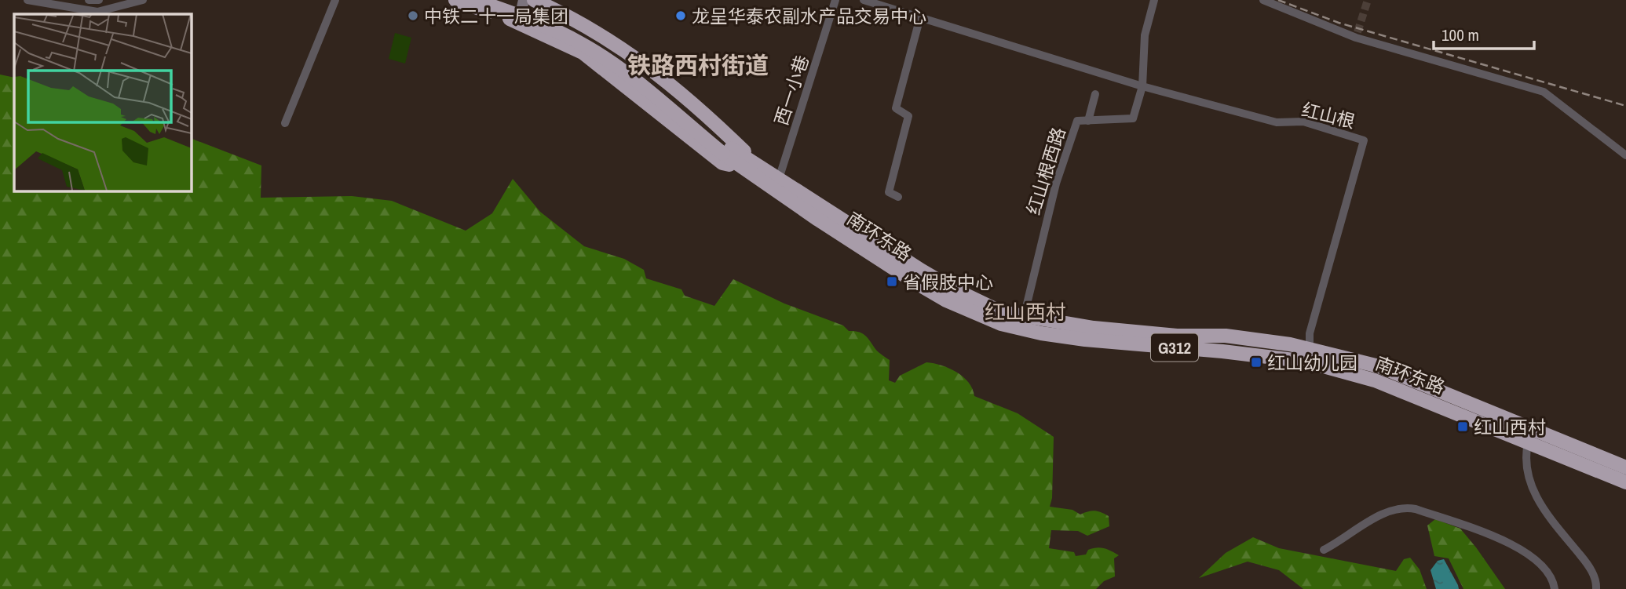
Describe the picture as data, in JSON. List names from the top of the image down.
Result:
{
  "streets": {
    "highway": ["南环东路", "G312"],
    "street": ["西一小巷", "红山根", "红山根西路"]
  },
  "crossings": [
    ["西一小巷", "南环东路"],
    ["红山根", "红山根西路"],
    ["红山根", "南环东路"],
    ["红山根西路", "南环东路"]
  ],
  "districts": ["铁路西村街道", "红山西村"],
  "places": {
    "other": ["中铁二十一局集团", "龙呈华泰农副水产品交易中心"],
    "transit": ["省假肢中心", "红山幼儿园", "红山西村"]
  },
  "scale_bar": "100 m"
}
